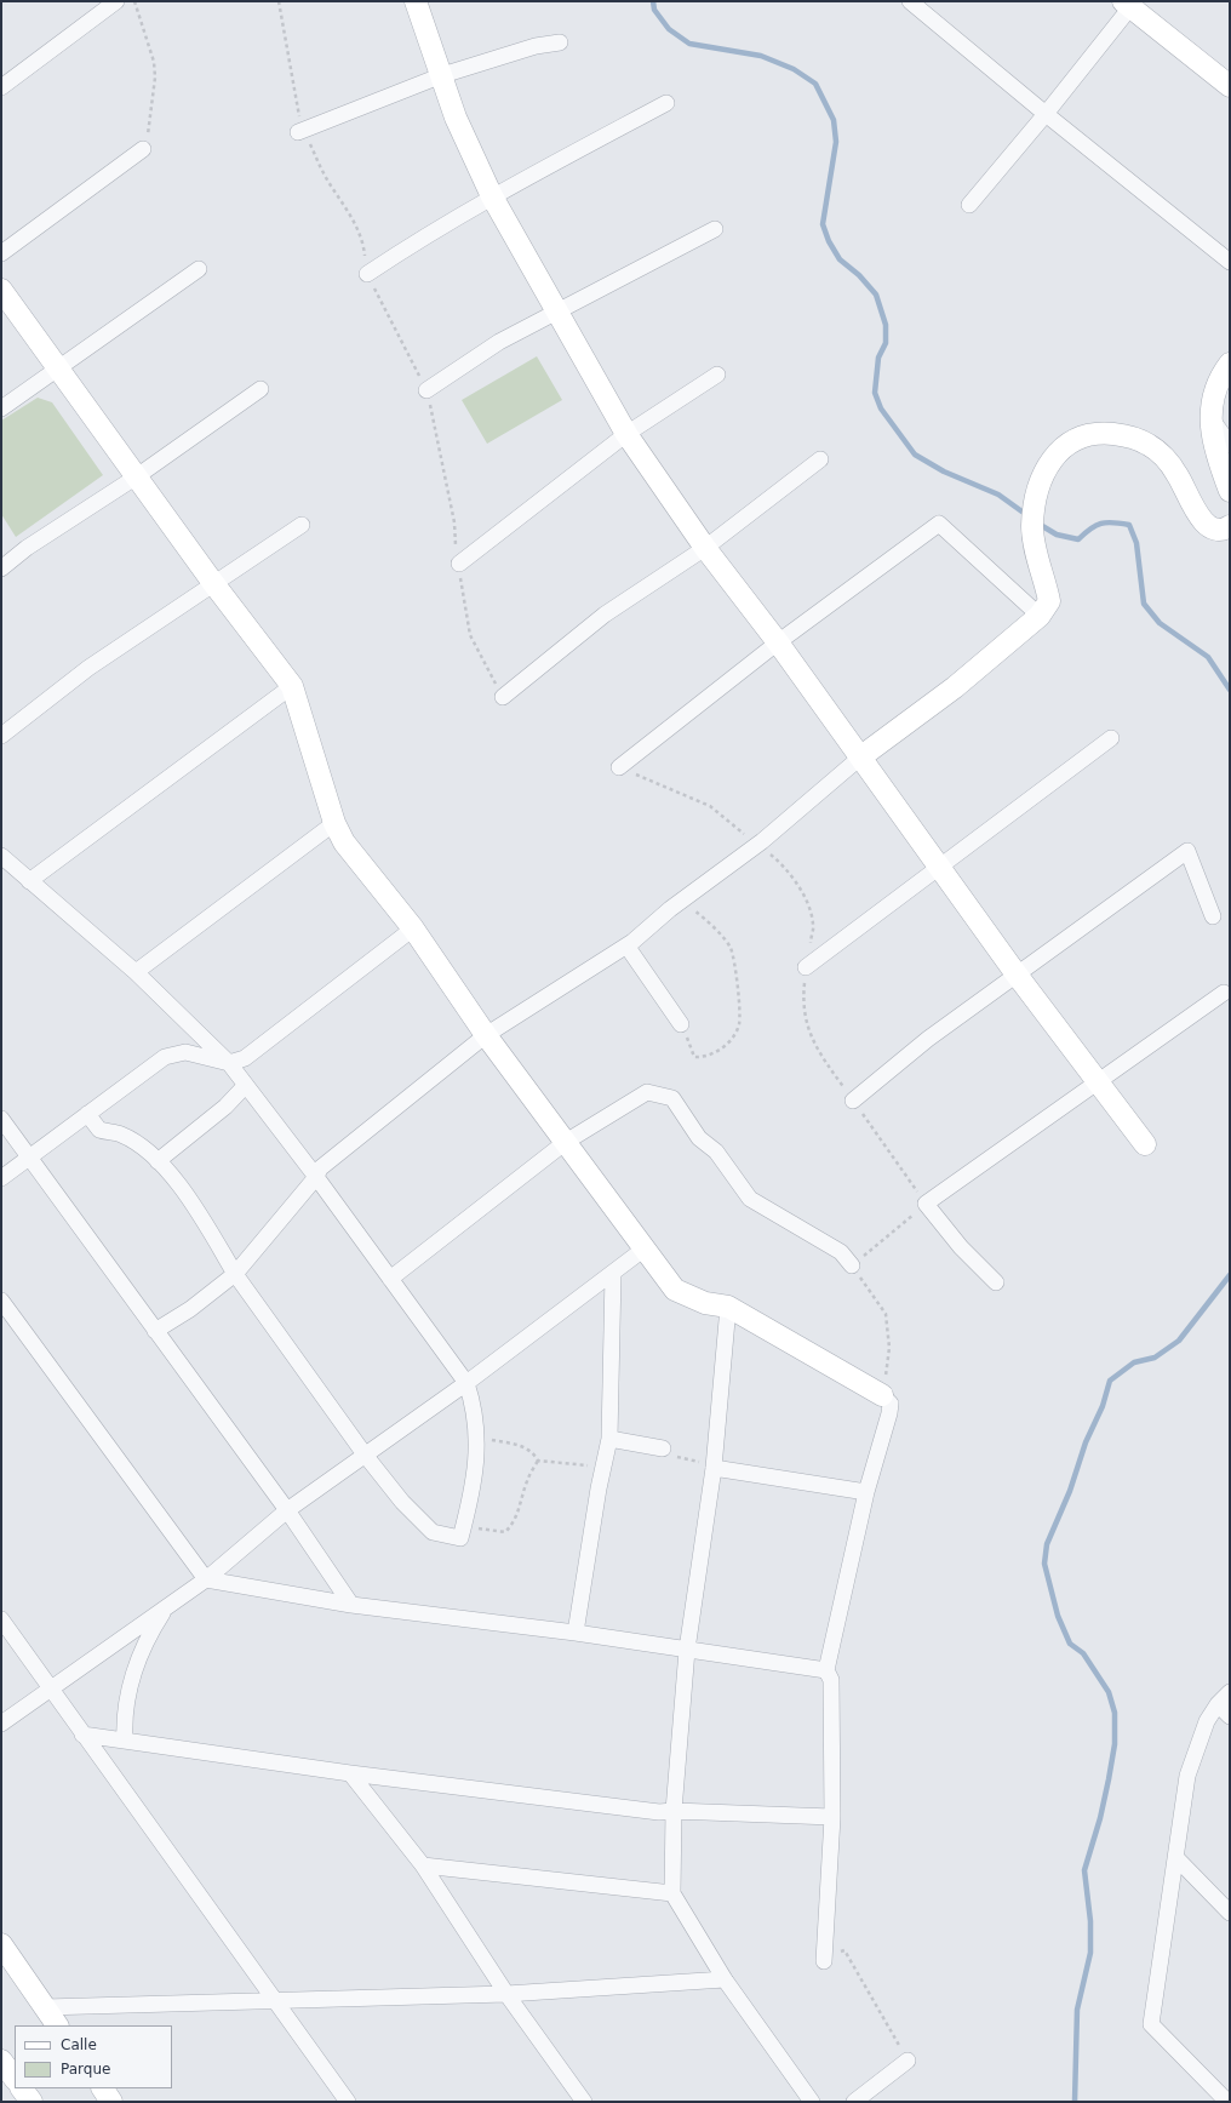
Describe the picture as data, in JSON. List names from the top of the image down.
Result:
{
  "legend": ["Calle", "Parque"]
}
